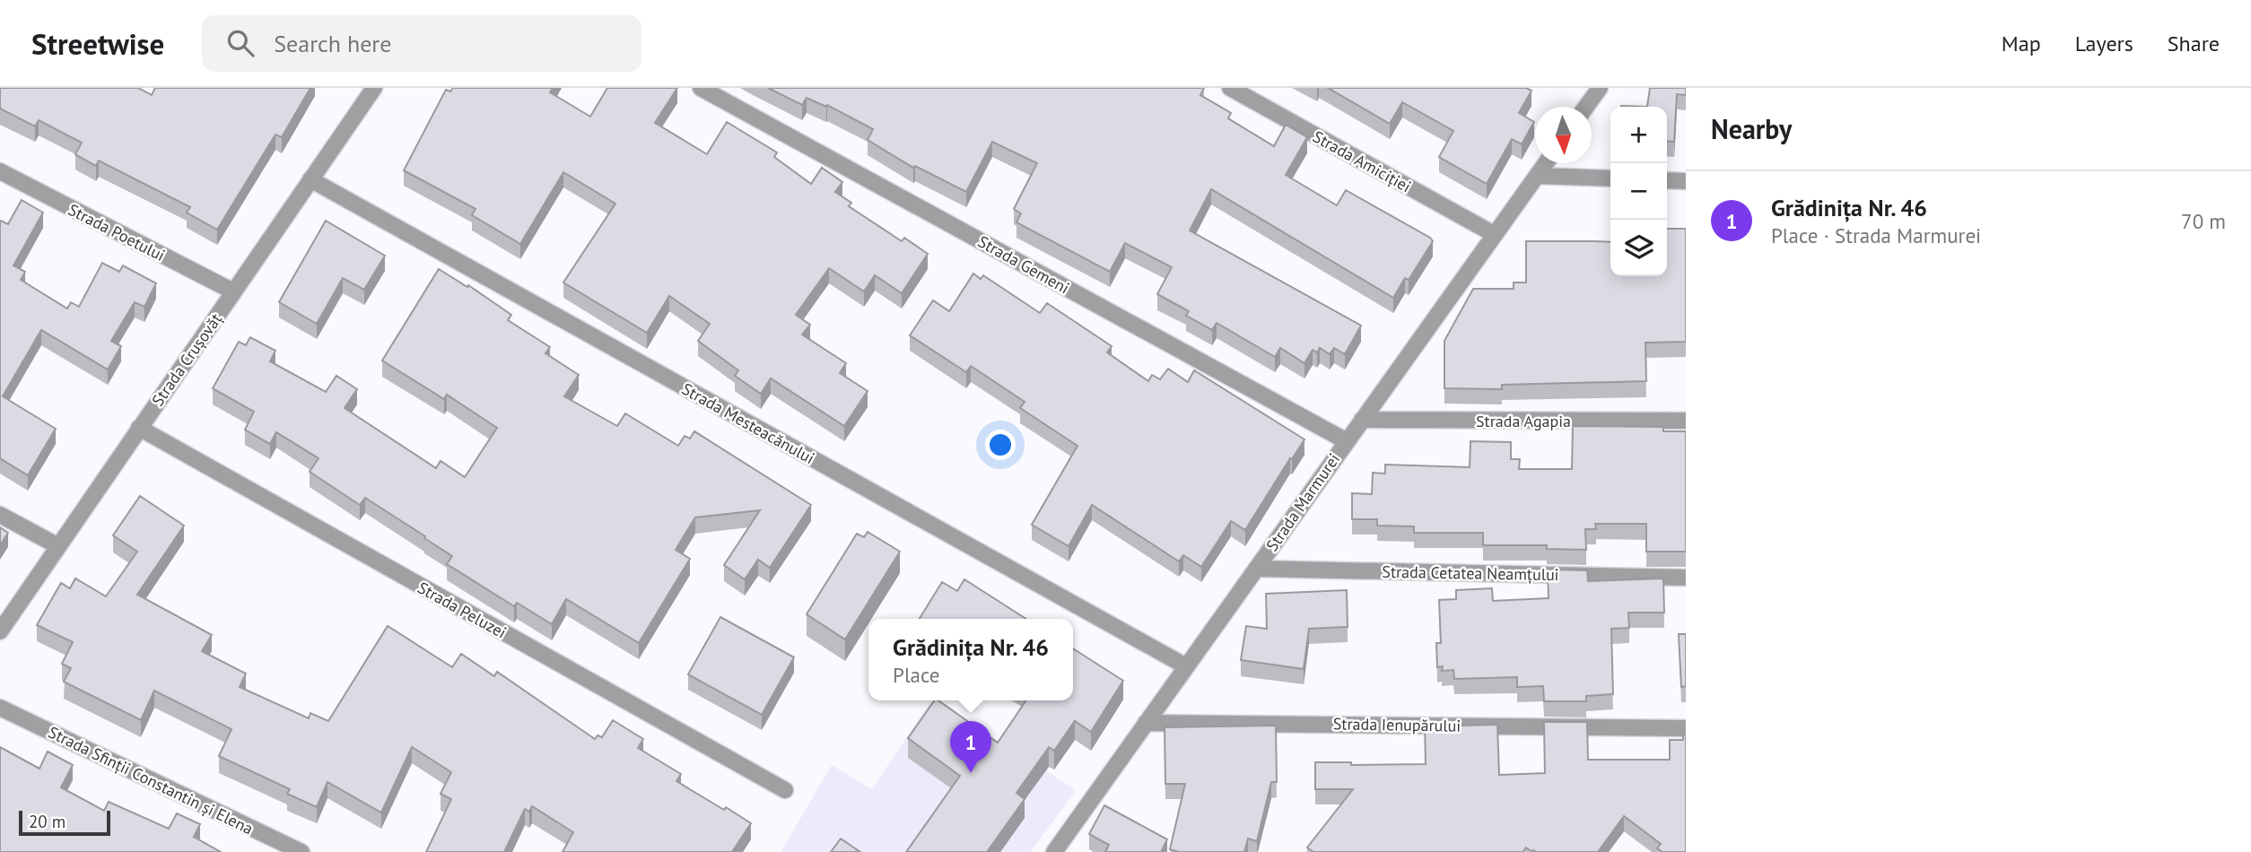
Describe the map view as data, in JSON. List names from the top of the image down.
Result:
{
  "streets": {
    "street": [
      "Strada Amiciției",
      "Strada Poetului",
      "Strada Gemeni",
      "Strada Crușovăț",
      "Strada Agapia",
      "Strada Mesteacănului",
      "Strada Marmurei",
      "Strada Cetatea Neamțului",
      "Strada Peluzei",
      "Strada Ienupărului",
      "Strada Sfinții Constantin și Elena"
    ]
  },
  "crossings": [
    ["Strada Amiciției", "Strada Marmurei"],
    ["Strada Poetului", "Strada Crușovăț"],
    ["Strada Gemeni", "Strada Marmurei"],
    ["Strada Crușovăț", "Strada Mesteacănului"],
    ["Strada Crușovăț", "Strada Peluzei"],
    ["Strada Agapia", "Strada Marmurei"],
    ["Strada Mesteacănului", "Strada Marmurei"],
    ["Strada Marmurei", "Strada Cetatea Neamțului"],
    ["Strada Marmurei", "Strada Ienupărului"]
  ],
  "scale_bar": "20 m",
  "north": "bottom",
  "page": {
    "header": "Streetwise",
    "search": "Search here",
    "nav": ["Map", "Layers", "Share"],
    "heading": "Nearby",
    "map_buttons": ["+", "−"],
    "list": [
      {
        "mark": "1",
        "name": "Grădinița Nr. 46",
        "note": "Place · Strada Marmurei",
        "value": "70 m"
      }
    ],
    "popup": ["Grădinița Nr. 46", "Place"],
    "pins": "1",
    "scale": "20 m"
  }
}
